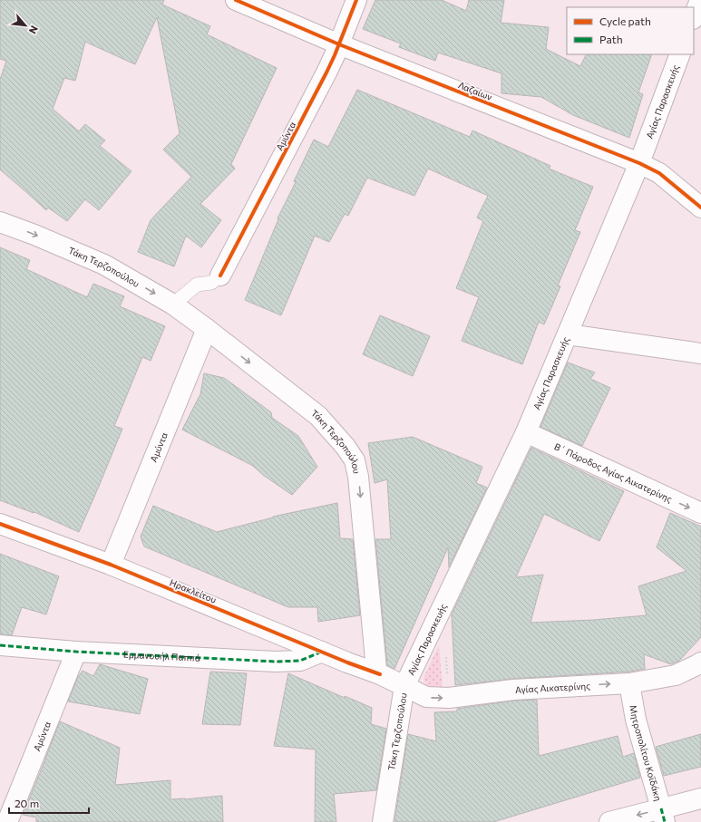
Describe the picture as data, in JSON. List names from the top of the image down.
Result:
{
  "streets": {
    "street": [
      "Λαζαίων",
      "Αγίας Παρασκευής",
      "Αμύντα",
      "Τάκη Τερζοπούλου",
      "Β΄ Πάροδος Αγίας Αικατερίνης",
      "Ηρακλείτου",
      "Εμμανουήλ Παππά",
      "Αγίας Αικατερίνης",
      "Μητροπολίτου Κοϊδάκη"
    ]
  },
  "crossings": [
    ["Λαζαίων", "Αγίας Παρασκευής"],
    ["Λαζαίων", "Αμύντα"],
    ["Αγίας Παρασκευής", "Τάκη Τερζοπούλου"],
    ["Αγίας Παρασκευής", "Β΄ Πάροδος Αγίας Αικατερίνης"],
    ["Αγίας Παρασκευής", "Αγίας Αικατερίνης"],
    ["Αμύντα", "Τάκη Τερζοπούλου"],
    ["Αμύντα", "Ηρακλείτου"],
    ["Αμύντα", "Εμμανουήλ Παππά"],
    ["Τάκη Τερζοπούλου", "Ηρακλείτου"],
    ["Τάκη Τερζοπούλου", "Αγίας Αικατερίνης"],
    ["Ηρακλείτου", "Εμμανουήλ Παππά"],
    ["Αγίας Αικατερίνης", "Μητροπολίτου Κοϊδάκη"]
  ],
  "one_way": ["Τάκη Τερζοπούλου", "Αγίας Αικατερίνης"],
  "legend": ["Cycle path", "Path"],
  "scale_bar": "20 m",
  "north": "bottom right"
}
